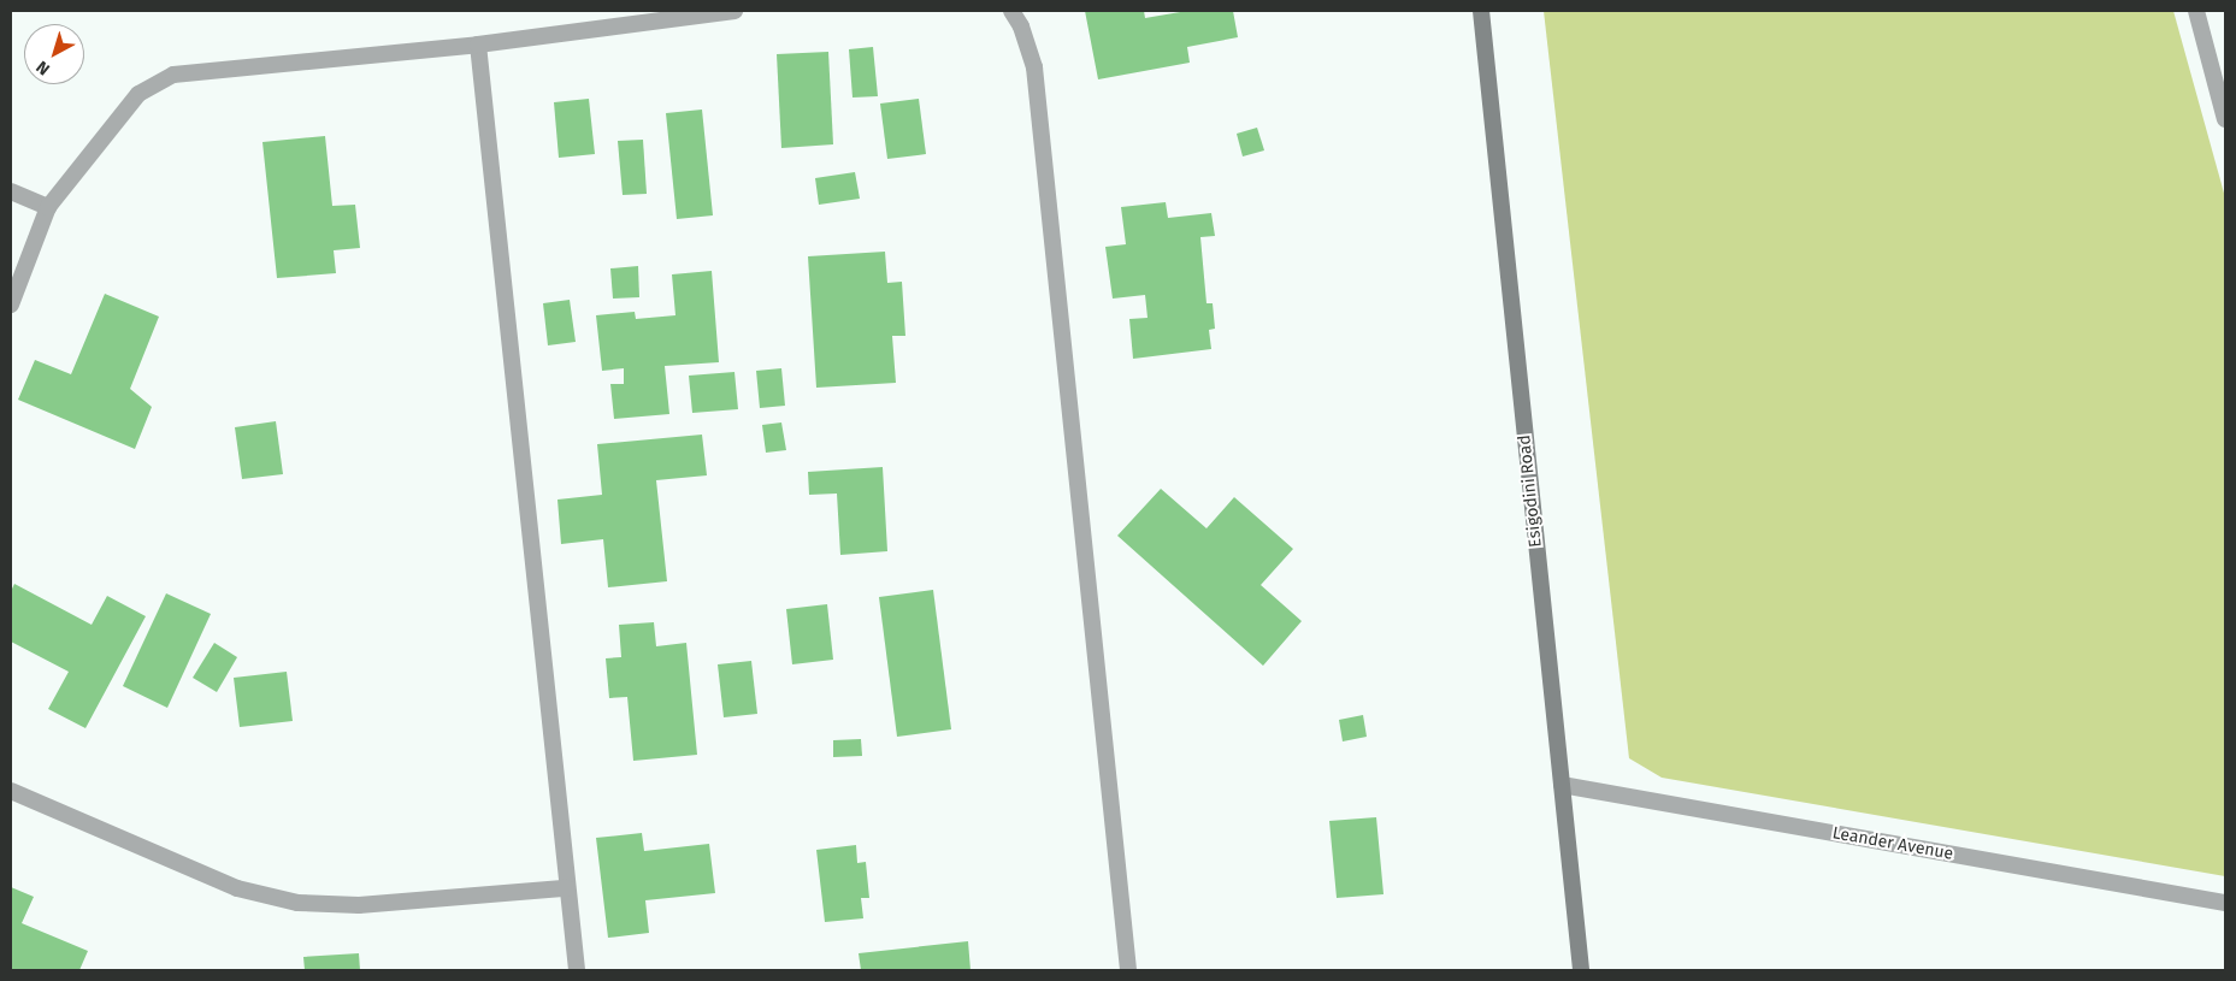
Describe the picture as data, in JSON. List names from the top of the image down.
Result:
{
  "streets": {
    "main road": ["Esigodini Road"],
    "street": ["Leander Avenue"]
  },
  "crossings": [
    ["Esigodini Road", "Leander Avenue"]
  ],
  "north": "bottom left"
}
